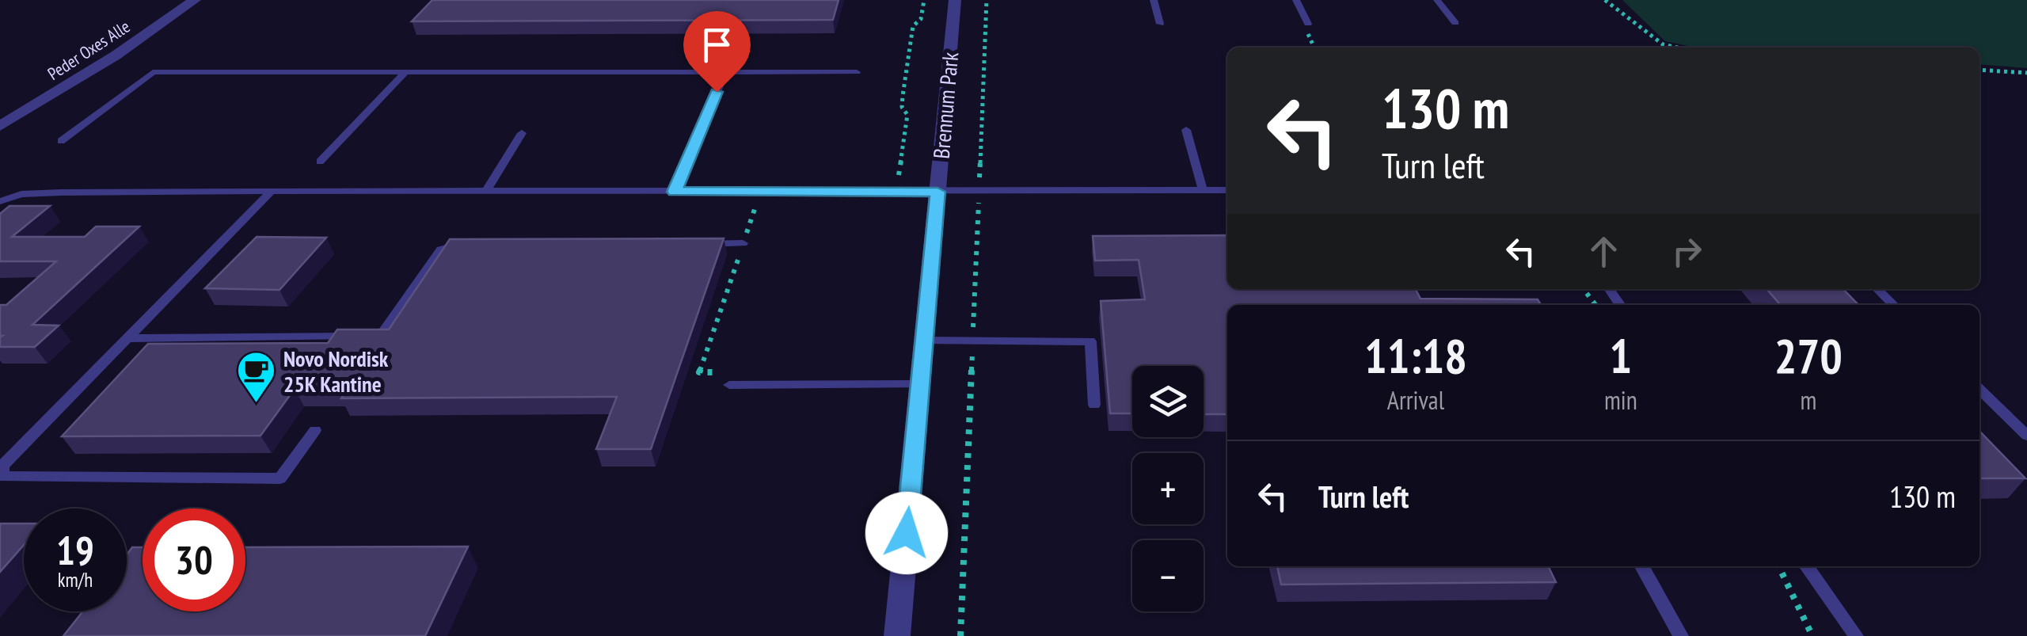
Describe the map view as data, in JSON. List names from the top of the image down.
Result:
{
  "streets": {
    "street": ["Peder Oxes Alle", "Brennum Park"]
  },
  "places": {
    "cafe": ["Novo Nordisk 25K Kantine"]
  },
  "page": {
    "turn": ["130 m", "Turn left"],
    "eta": [
      "11:18",
      "Arrival",
      "1",
      "min",
      "270",
      "m"
    ],
    "map_buttons": ["+", "−"],
    "list": [
      {
        "name": "Turn left",
        "value": "130 m"
      }
    ],
    "speed": "19 km/h",
    "limit": "30"
  }
}
